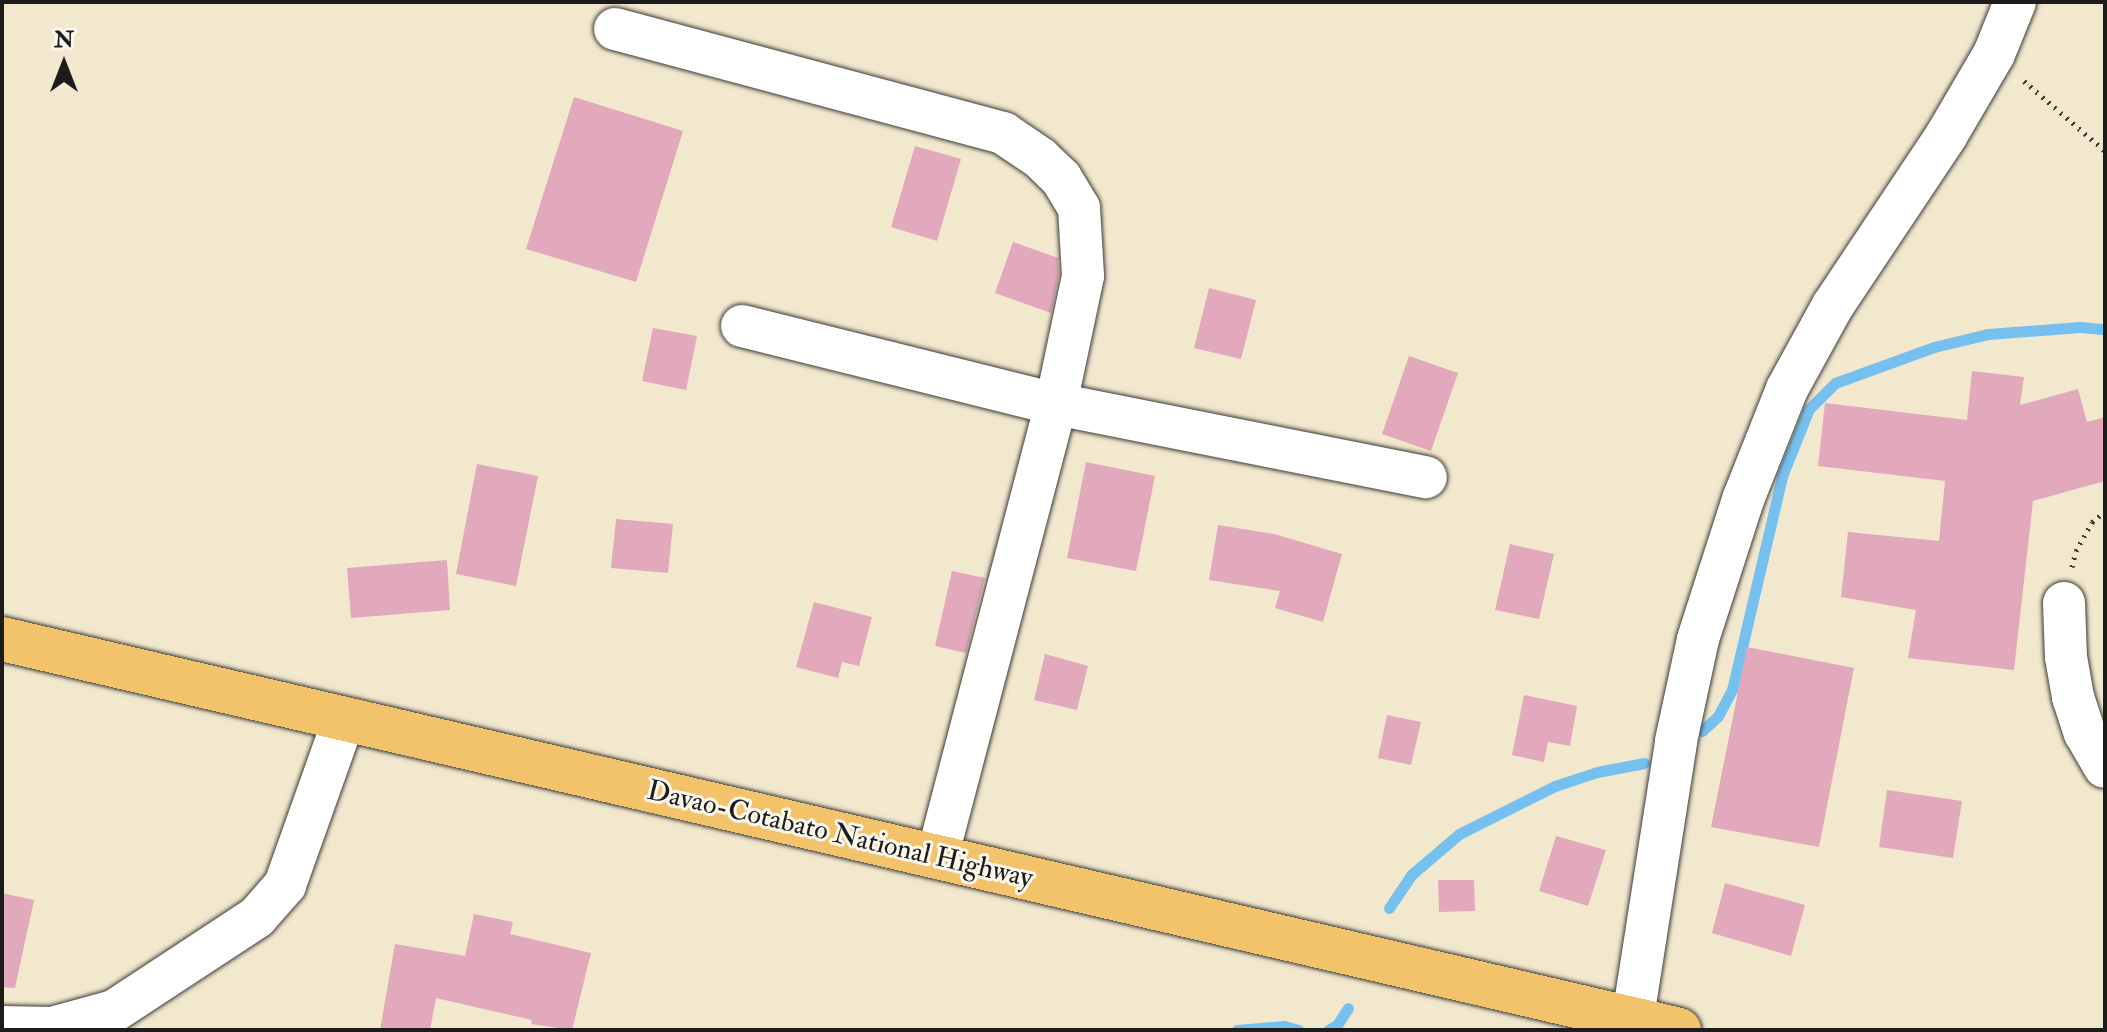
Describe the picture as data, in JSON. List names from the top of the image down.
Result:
{
  "streets": {
    "highway": ["Davao-Cotabato National Highway"]
  },
  "north": "top"
}
